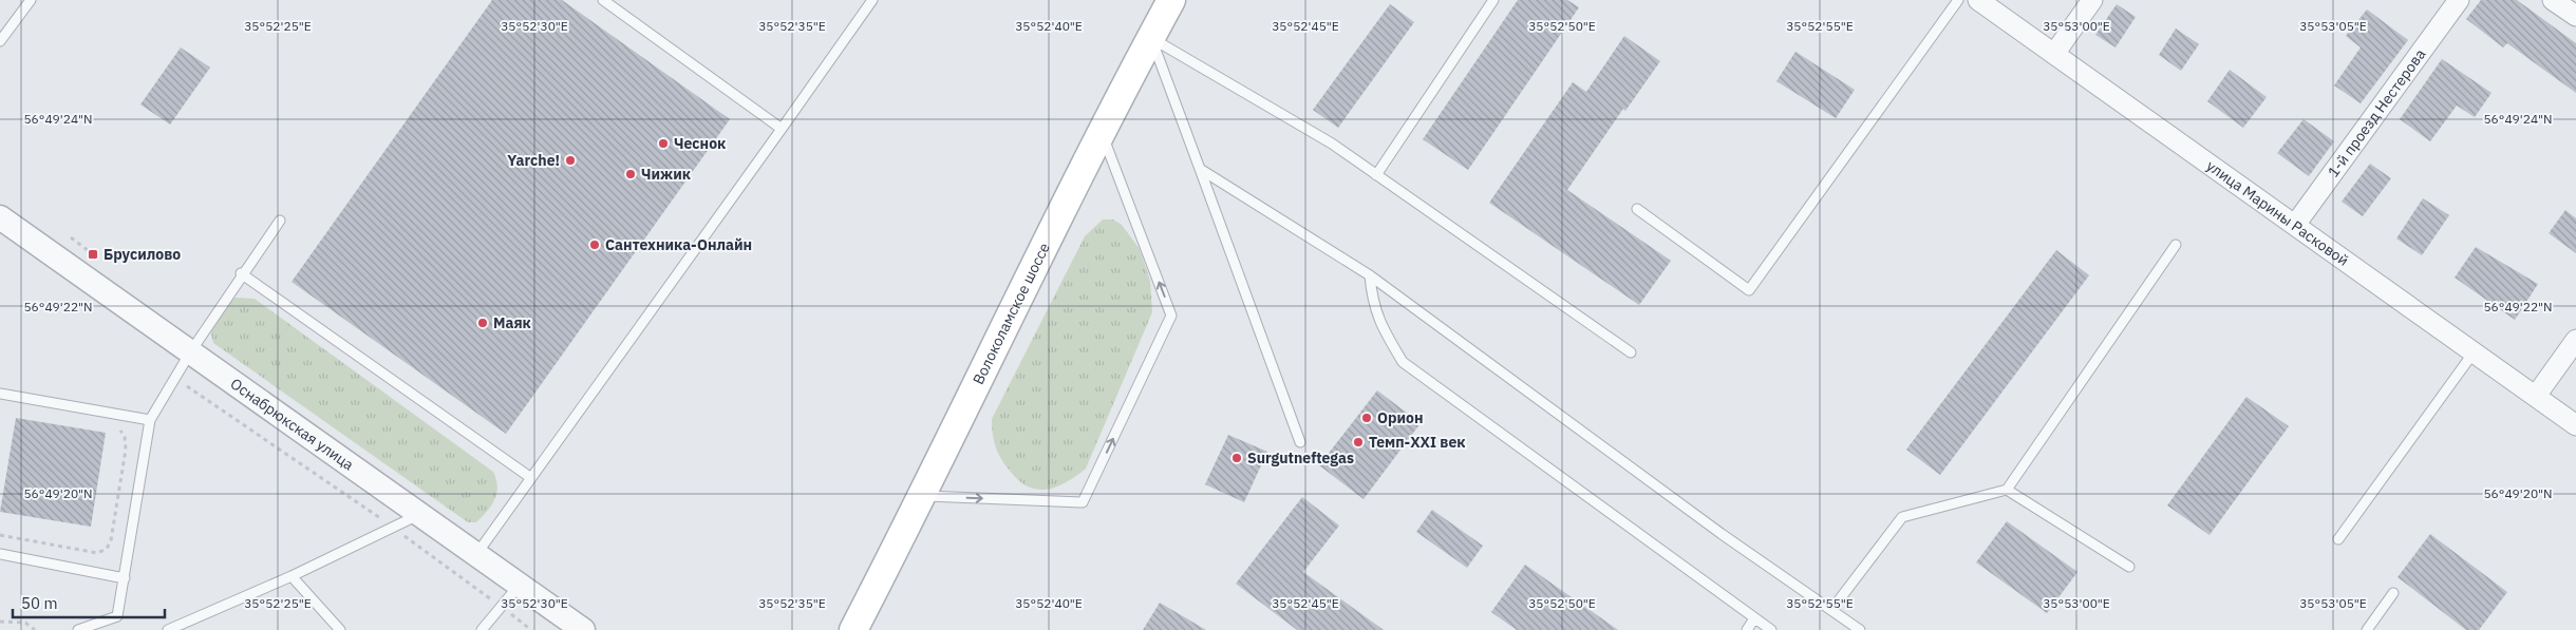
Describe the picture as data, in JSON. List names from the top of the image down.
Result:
{
  "streets": {
    "main road": ["Волоколамское шоссе"],
    "street": ["1-й проезд Нестерова", "улица Марины Расковой", "Оснабрюкская улица"]
  },
  "crossings": [
    ["1-й проезд Нестерова", "улица Марины Расковой"]
  ],
  "places": {
    "other": [
      "Чеснок",
      "Yarche!",
      "Чижик",
      "Сантехника-Онлайн",
      "Маяк",
      "Орион",
      "Темп-XXI век",
      "Surgutneftegas"
    ],
    "transit": ["Брусилово"]
  },
  "scale_bar": "50 m",
  "coordinates": [
    "35°52'25\"E",
    "35°52'30\"E",
    "35°52'35\"E",
    "35°52'40\"E",
    "35°52'45\"E",
    "35°52'50\"E",
    "35°52'55\"E",
    "35°53'00\"E",
    "35°53'05\"E",
    "56°49'24\"N",
    "56°49'22\"N",
    "56°49'20\"N"
  ]
}
